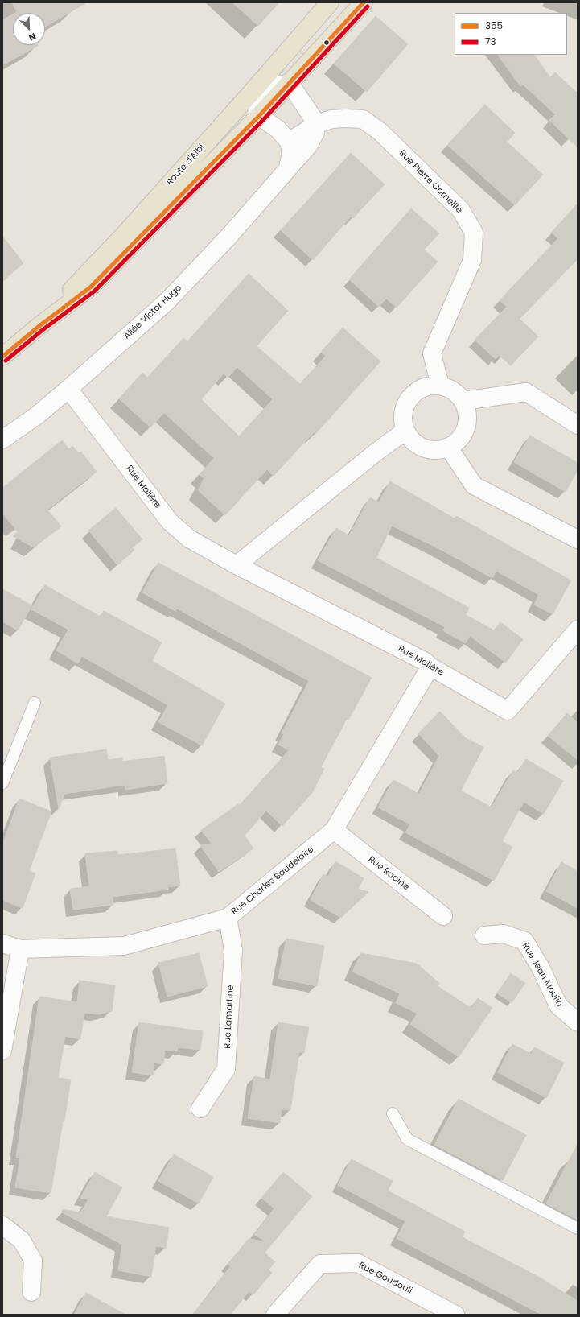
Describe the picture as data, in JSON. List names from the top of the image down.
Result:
{
  "streets": {
    "main road": ["Route d'Albi"],
    "street": [
      "Rue Pierre Corneille",
      "Allée Victor Hugo",
      "Rue Molière",
      "Rue Racine",
      "Rue Charles Baudelaire",
      "Rue Jean Moulin",
      "Rue Lamartine",
      "Rue Goudouli"
    ]
  },
  "crossings": [
    ["Rue Pierre Corneille", "Allée Victor Hugo"],
    ["Allée Victor Hugo", "Rue Molière"],
    ["Rue Molière", "Rue Charles Baudelaire"],
    ["Rue Racine", "Rue Charles Baudelaire"],
    ["Rue Charles Baudelaire", "Rue Lamartine"]
  ],
  "lines": ["transit line 355", "transit line 73"],
  "legend": ["355", "73"],
  "north": "bottom right"
}
